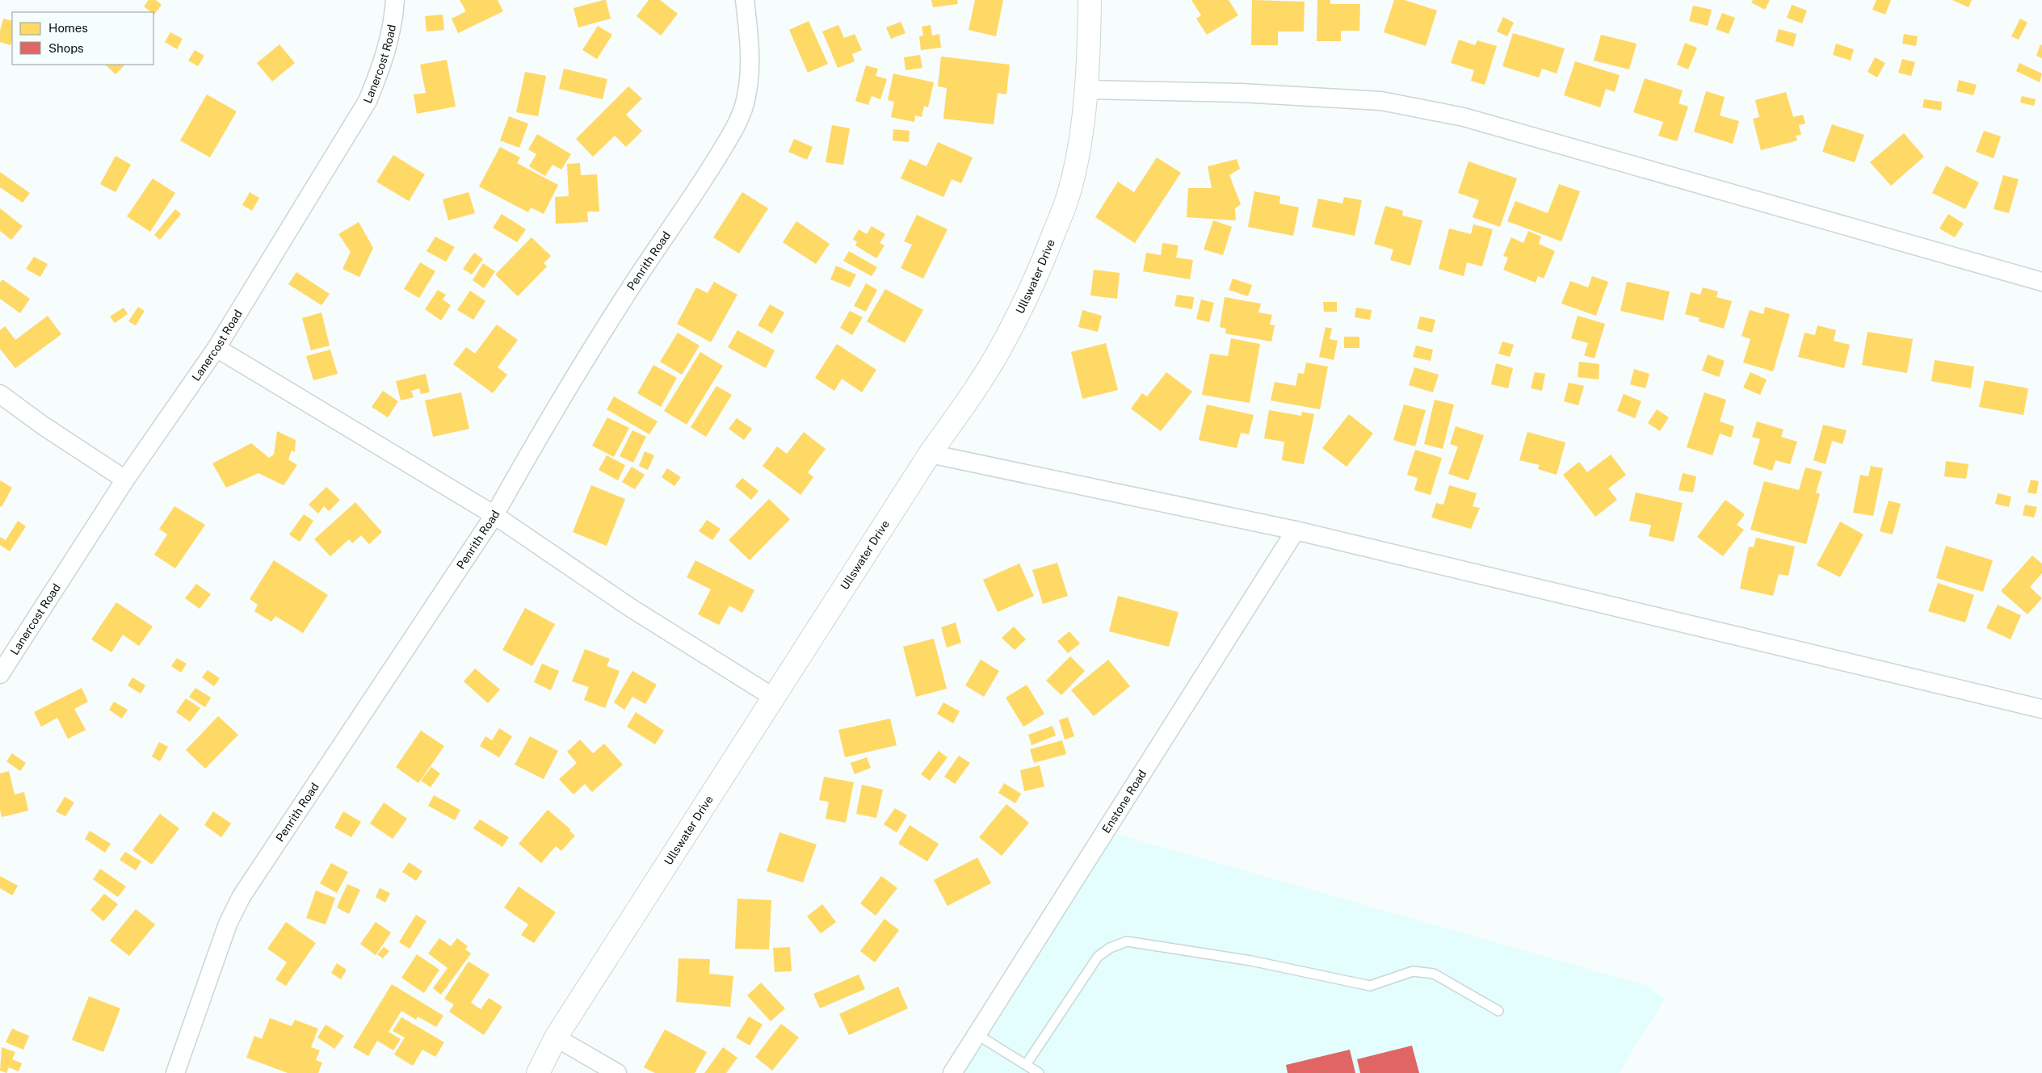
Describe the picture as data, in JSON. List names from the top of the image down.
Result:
{
  "streets": {
    "street": [
      "Lanercost Road",
      "Penrith Road",
      "Ullswater Drive",
      "Enstone Road"
    ]
  },
  "legend": ["Homes", "Shops"]
}
